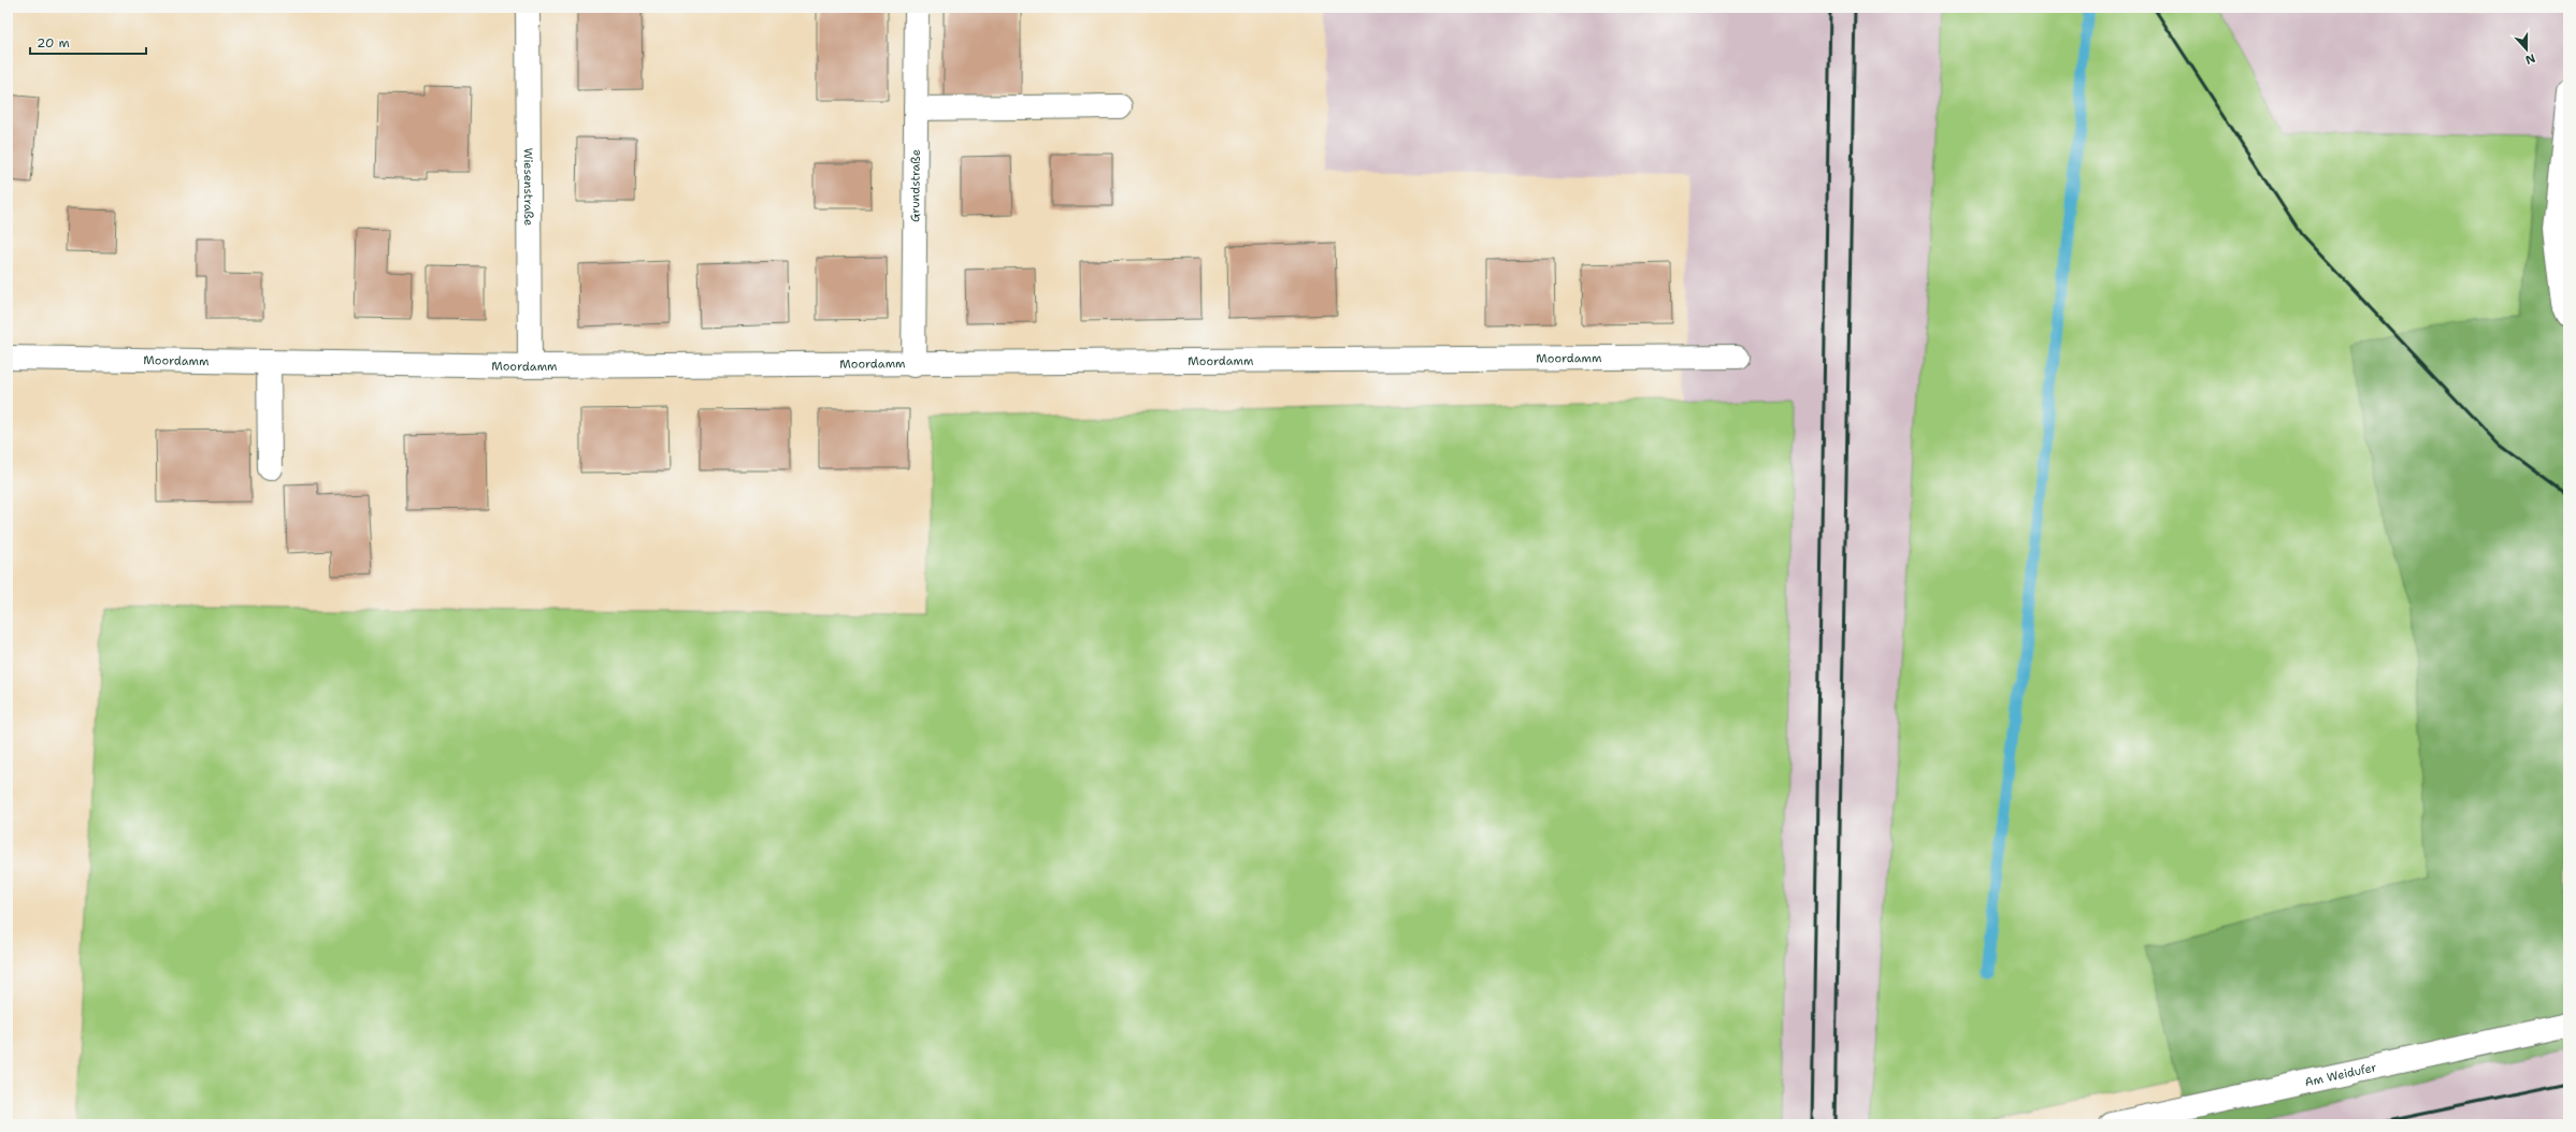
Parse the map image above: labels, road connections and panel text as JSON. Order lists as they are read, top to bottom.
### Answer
{
  "streets": {
    "street": [
      "Grundstraße",
      "Wiesenstraße",
      "Moordamm",
      "Am Weidufer"
    ]
  },
  "crossings": [
    ["Grundstraße", "Moordamm"],
    ["Wiesenstraße", "Moordamm"]
  ],
  "scale_bar": "20 m",
  "north": "bottom"
}
